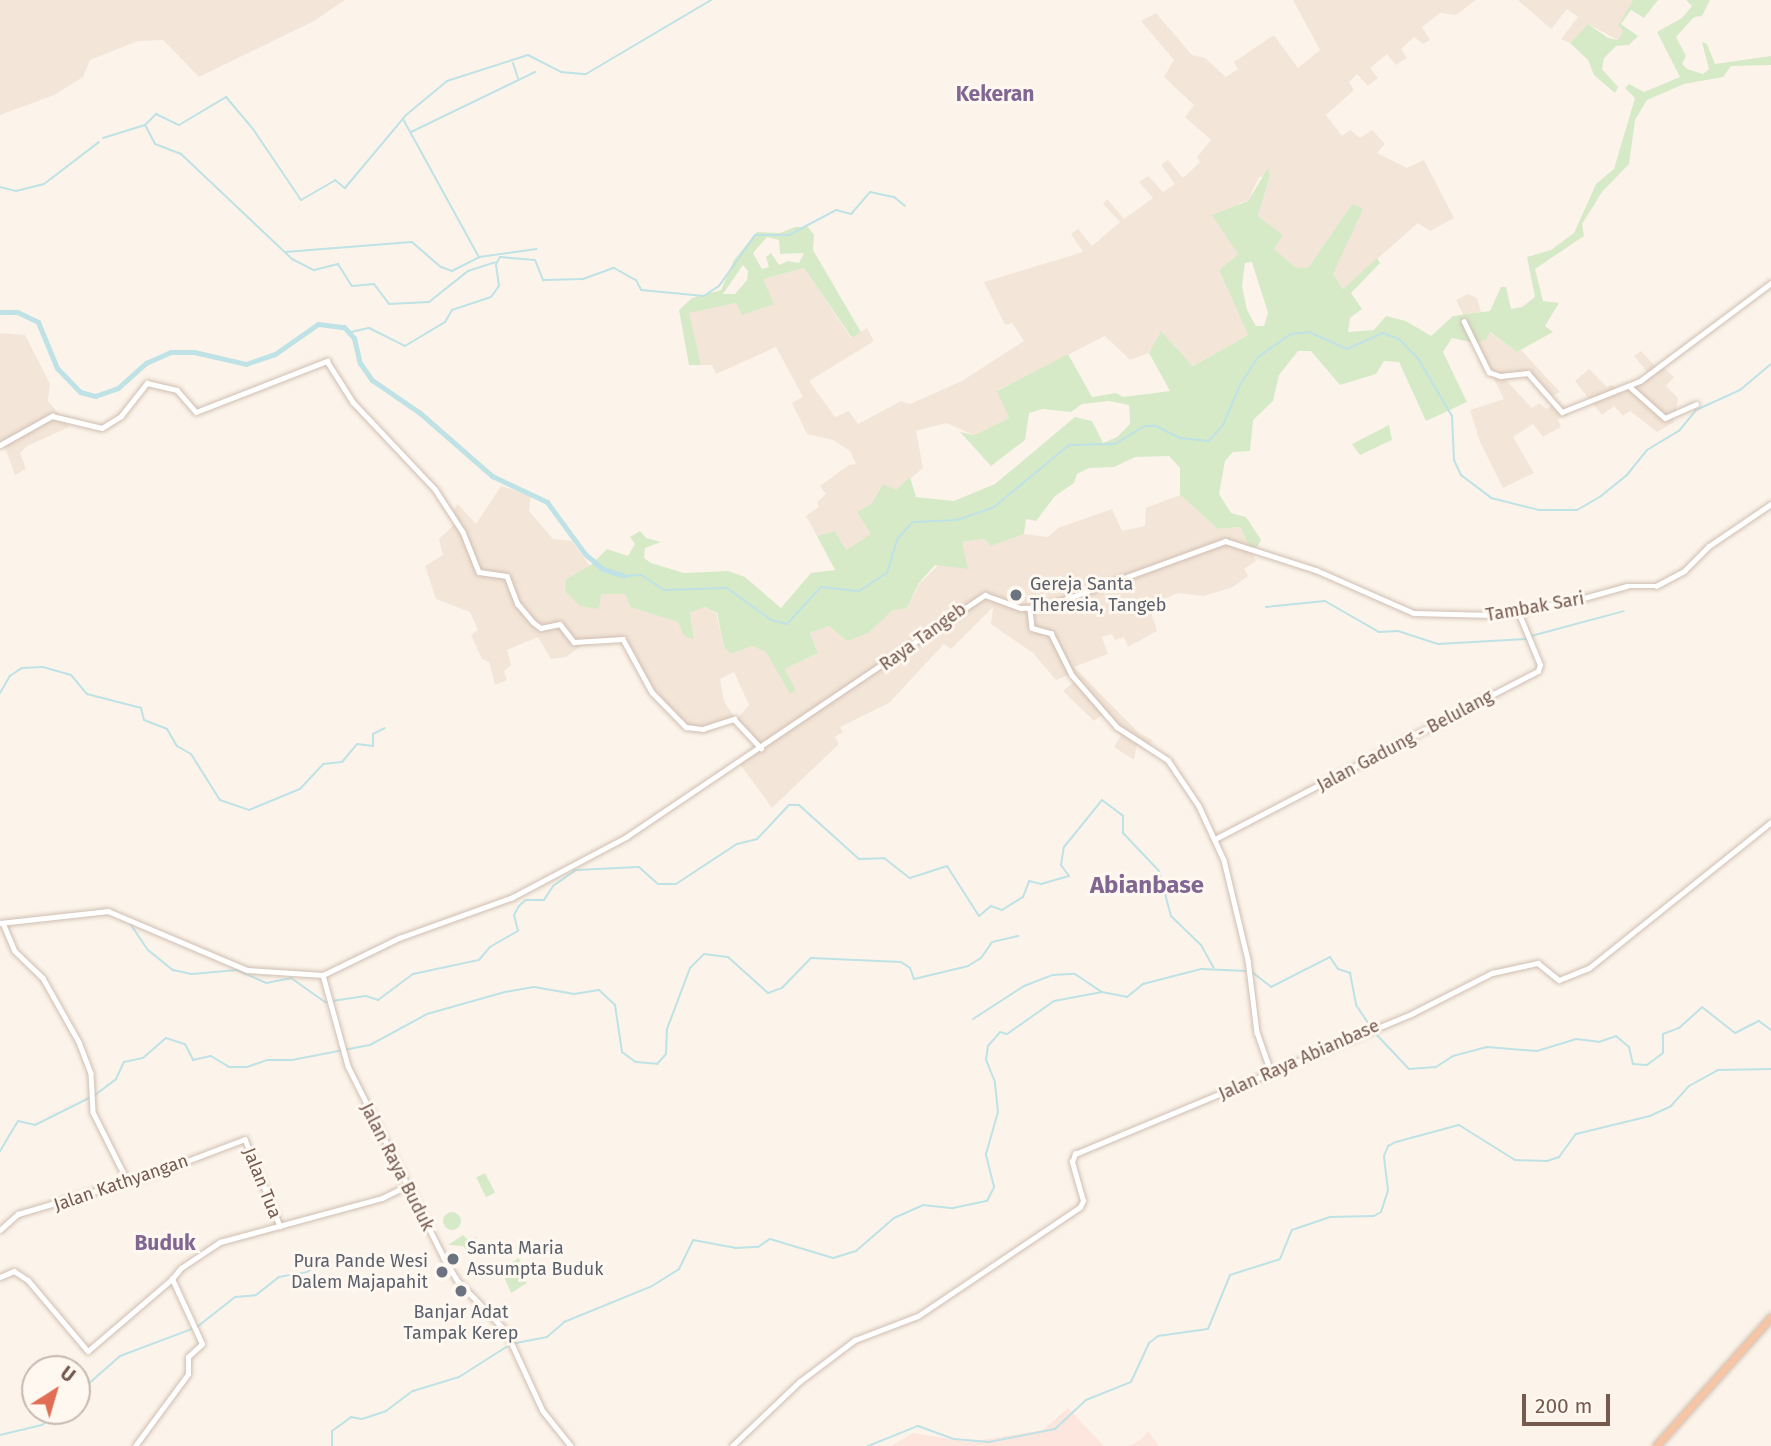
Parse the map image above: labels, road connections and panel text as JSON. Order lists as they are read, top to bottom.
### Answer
{
  "streets": {
    "street": [
      "Tambak Sari",
      "Raya Tangeb",
      "Jalan Gadung - Belulang",
      "Jalan Raya Abianbase",
      "Jalan Raya Buduk",
      "Jalan Kathyangan",
      "Jalan Tua"
    ]
  },
  "crossings": [
    ["Tambak Sari", "Raya Tangeb"],
    ["Tambak Sari", "Jalan Gadung - Belulang"],
    ["Raya Tangeb", "Jalan Raya Buduk"],
    ["Jalan Kathyangan", "Jalan Tua"]
  ],
  "districts": ["Kekeran", "Abianbase", "Buduk"],
  "places": [
    "Gereja Santa Theresia, Tangeb",
    "Santa Maria Assumpta Buduk",
    "Pura Pande Wesi Dalem Majapahit",
    "Banjar Adat Tampak Kerep"
  ],
  "scale_bar": "200 m",
  "north": "top right"
}
